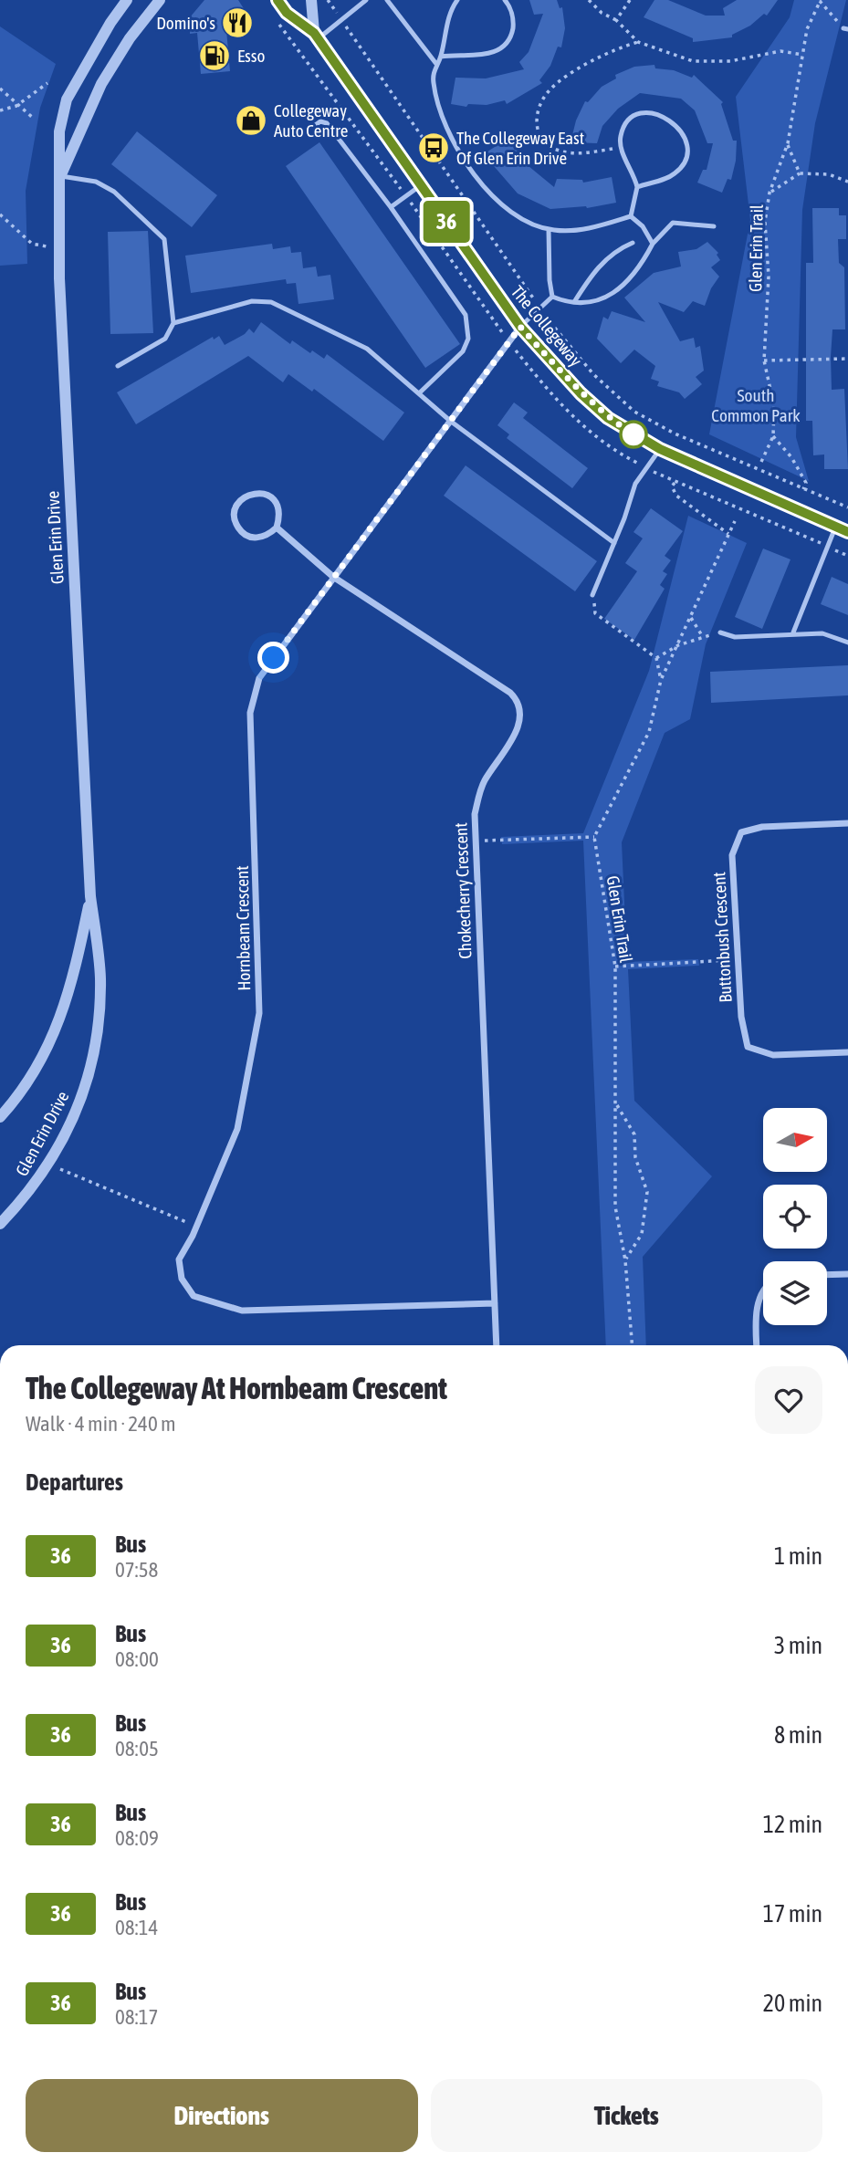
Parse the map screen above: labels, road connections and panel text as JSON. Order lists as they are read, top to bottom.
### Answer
{
  "streets": {
    "street": [
      "The Collegeway",
      "Glen Erin Drive",
      "Chokecherry Crescent",
      "Hornbeam Crescent",
      "Buttonbush Crescent"
    ],
    "path": ["Glen Erin Trail"]
  },
  "crossings": [
    ["The Collegeway", "Hornbeam Crescent"],
    ["Chokecherry Crescent", "Hornbeam Crescent"]
  ],
  "parks": ["South Common Park"],
  "places": {
    "restaurant": ["Domino's"],
    "fuel station": ["Esso"],
    "shop": ["Collegeway Auto Centre"],
    "bus stop": ["The Collegeway East Of Glen Erin Drive"]
  },
  "lines": ["bus line 36"],
  "north": "right",
  "page": {
    "on_map": "36",
    "heading": [
      ["The Collegeway At Hornbeam Crescent", "Walk · 4 min · 240 m"],
      "Departures"
    ],
    "list": [
      {
        "mark": "36",
        "name": "Bus",
        "note": "07:58",
        "value": "1 min"
      },
      {
        "mark": "36",
        "name": "Bus",
        "note": "08:00",
        "value": "3 min"
      },
      {
        "mark": "36",
        "name": "Bus",
        "note": "08:05",
        "value": "8 min"
      },
      {
        "mark": "36",
        "name": "Bus",
        "note": "08:09",
        "value": "12 min"
      },
      {
        "mark": "36",
        "name": "Bus",
        "note": "08:14",
        "value": "17 min"
      },
      {
        "mark": "36",
        "name": "Bus",
        "note": "08:17",
        "value": "20 min"
      }
    ],
    "buttons": ["Directions", "Tickets"]
  }
}
